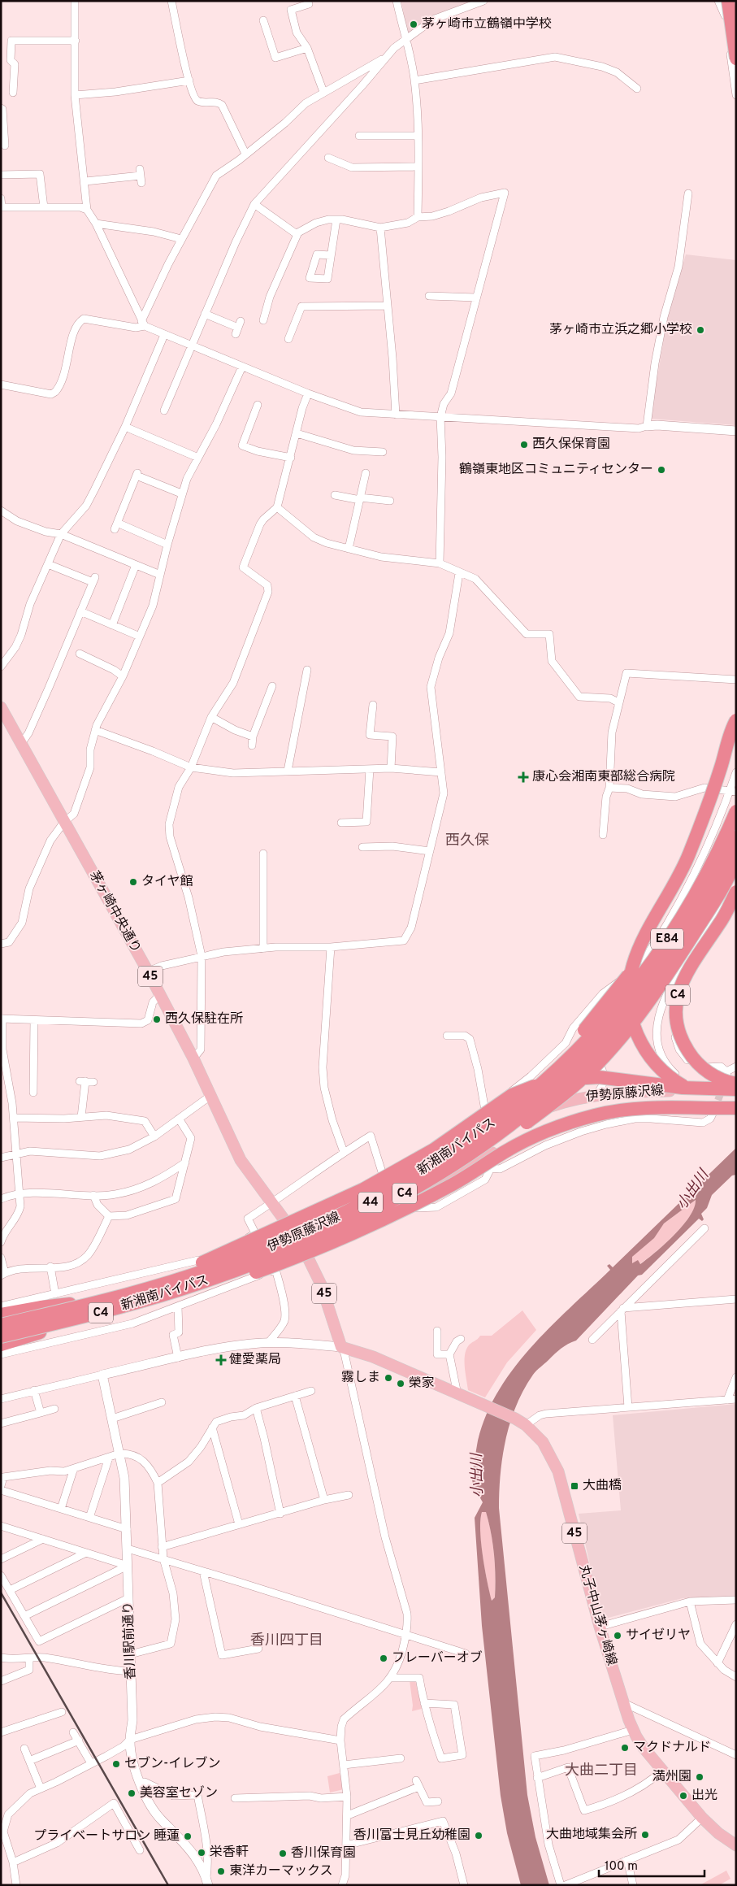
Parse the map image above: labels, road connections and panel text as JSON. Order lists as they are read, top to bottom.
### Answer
{
  "streets": {
    "highway": ["E84", "C4", "新湘南バイパス"],
    "main road": [
      "茅ヶ崎中央通り",
      "45",
      "伊勢原藤沢線",
      "44",
      "丸子中山茅ヶ崎線"
    ],
    "street": ["香川駅前通り"]
  },
  "crossings": [
    ["茅ヶ崎中央通り", "45"],
    ["茅ヶ崎中央通り", "伊勢原藤沢線"],
    ["45", "伊勢原藤沢線"],
    ["45", "丸子中山茅ヶ崎線"],
    ["C4", "伊勢原藤沢線"],
    ["C4", "新湘南バイパス"],
    ["伊勢原藤沢線", "新湘南バイパス"]
  ],
  "districts": ["西久保", "香川四丁目", "大曲二丁目"],
  "water": ["小出川"],
  "places": {
    "other": [
      "茅ヶ崎市立鶴嶺中学校",
      "茅ヶ崎市立浜之郷小学校",
      "西久保保育園",
      "鶴嶺東地区コミュニティセンター",
      "タイヤ館",
      "西久保駐在所",
      "霧しま",
      "榮家",
      "サイゼリヤ",
      "フレーバーオブ",
      "マクドナルド",
      "セブン-イレブン",
      "満州園",
      "美容室セゾン",
      "出光",
      "大曲地域集会所",
      "香川富士見丘幼稚園",
      "プライベートサロン 睡蓮",
      "栄香軒",
      "香川保育園",
      "東洋カーマックス"
    ],
    "health": ["康心会湘南東部総合病院", "健愛薬局"],
    "transit": ["大曲橋"]
  },
  "scale_bar": "100 m"
}
